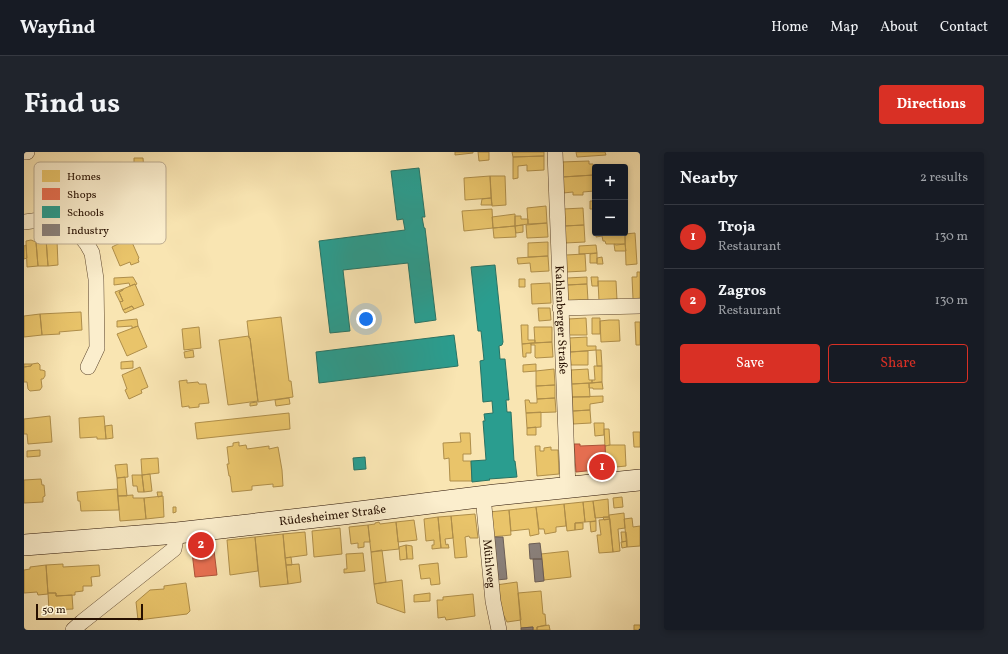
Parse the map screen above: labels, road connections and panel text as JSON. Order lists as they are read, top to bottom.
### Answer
{
  "streets": {
    "street": ["Kahlenberger Straße", "Rüdesheimer Straße", "Mühlweg"]
  },
  "crossings": [
    ["Kahlenberger Straße", "Rüdesheimer Straße"],
    ["Rüdesheimer Straße", "Mühlweg"]
  ],
  "legend": [
    "Homes",
    "Shops",
    "Schools",
    "Industry"
  ],
  "scale_bar": "50 m",
  "page": {
    "header": "Wayfind",
    "nav": [
      "Home",
      "Map",
      "About",
      "Contact"
    ],
    "title": "Find us",
    "buttons": [
      "Directions",
      ["Save", "Share"]
    ],
    "heading": ["Nearby", "2 results"],
    "map_buttons": ["+", "−"],
    "list": [
      {
        "mark": "1",
        "name": "Troja",
        "note": "Restaurant",
        "value": "130 m"
      },
      {
        "mark": "2",
        "name": "Zagros",
        "note": "Restaurant",
        "value": "130 m"
      }
    ],
    "pins": ["1", "2"],
    "scale": "50 m"
  }
}
